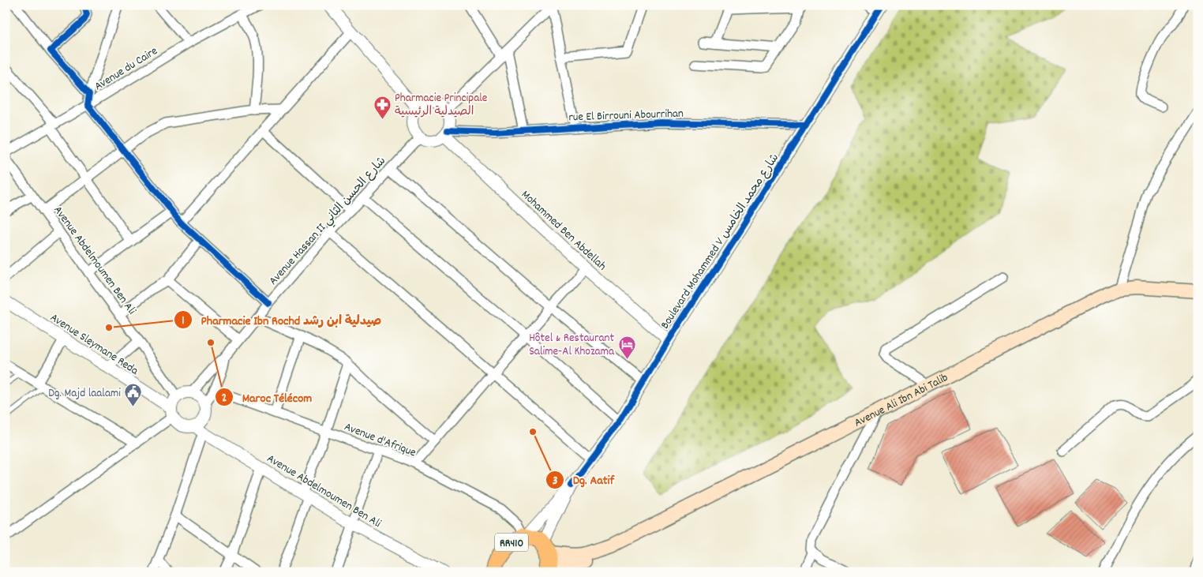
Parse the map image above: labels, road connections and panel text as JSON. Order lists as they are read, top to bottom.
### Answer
{
  "streets": {
    "highway": ["RR410"],
    "main road": ["Avenue Ali Ibn Abi Talib"],
    "street": [
      "Avenue du Caire",
      "rue El Birrouni Abourrihan",
      "Avenue Hassan II شارع الحسن الثاني",
      "Mohammed Ben Abdellah",
      "Boulevard Mohammed V شارع محمد الخامس",
      "Avenue Abdelmoumen Ben Ali",
      "Avenue Sleymane Reda",
      "Avenue d'Afrique"
    ]
  },
  "crossings": [
    ["rue El Birrouni Abourrihan", "Avenue Hassan II شارع الحسن الثاني"],
    ["rue El Birrouni Abourrihan", "Mohammed Ben Abdellah"],
    ["rue El Birrouni Abourrihan", "Boulevard Mohammed V شارع محمد الخامس"],
    ["Avenue Hassan II شارع الحسن الثاني", "Mohammed Ben Abdellah"],
    ["Avenue Hassan II شارع الحسن الثاني", "Avenue Abdelmoumen Ben Ali"],
    ["Avenue Hassan II شارع الحسن الثاني", "Avenue Sleymane Reda"],
    ["Mohammed Ben Abdellah", "Boulevard Mohammed V شارع محمد الخامس"],
    ["Boulevard Mohammed V شارع محمد الخامس", "Avenue d'Afrique"],
    ["Boulevard Mohammed V شارع محمد الخامس", "RR410"],
    ["Avenue Abdelmoumen Ben Ali", "Avenue Sleymane Reda"],
    ["Avenue Ali Ibn Abi Talib", "RR410"],
    ["Avenue d'Afrique", "RR410"]
  ],
  "places": {
    "pharmacy": ["Pharmacie Principale الصيدلية الرئيسية"],
    "other": ["Pharmacie Ibn Rochd صيدلية ابن رشد", "Maroc Télécom", "Dg. Aatif"],
    "hotel": ["Hôtel & Restaurant Salime-Al Khozama"],
    "public building": ["Dg. Majd laalami"]
  }
}
